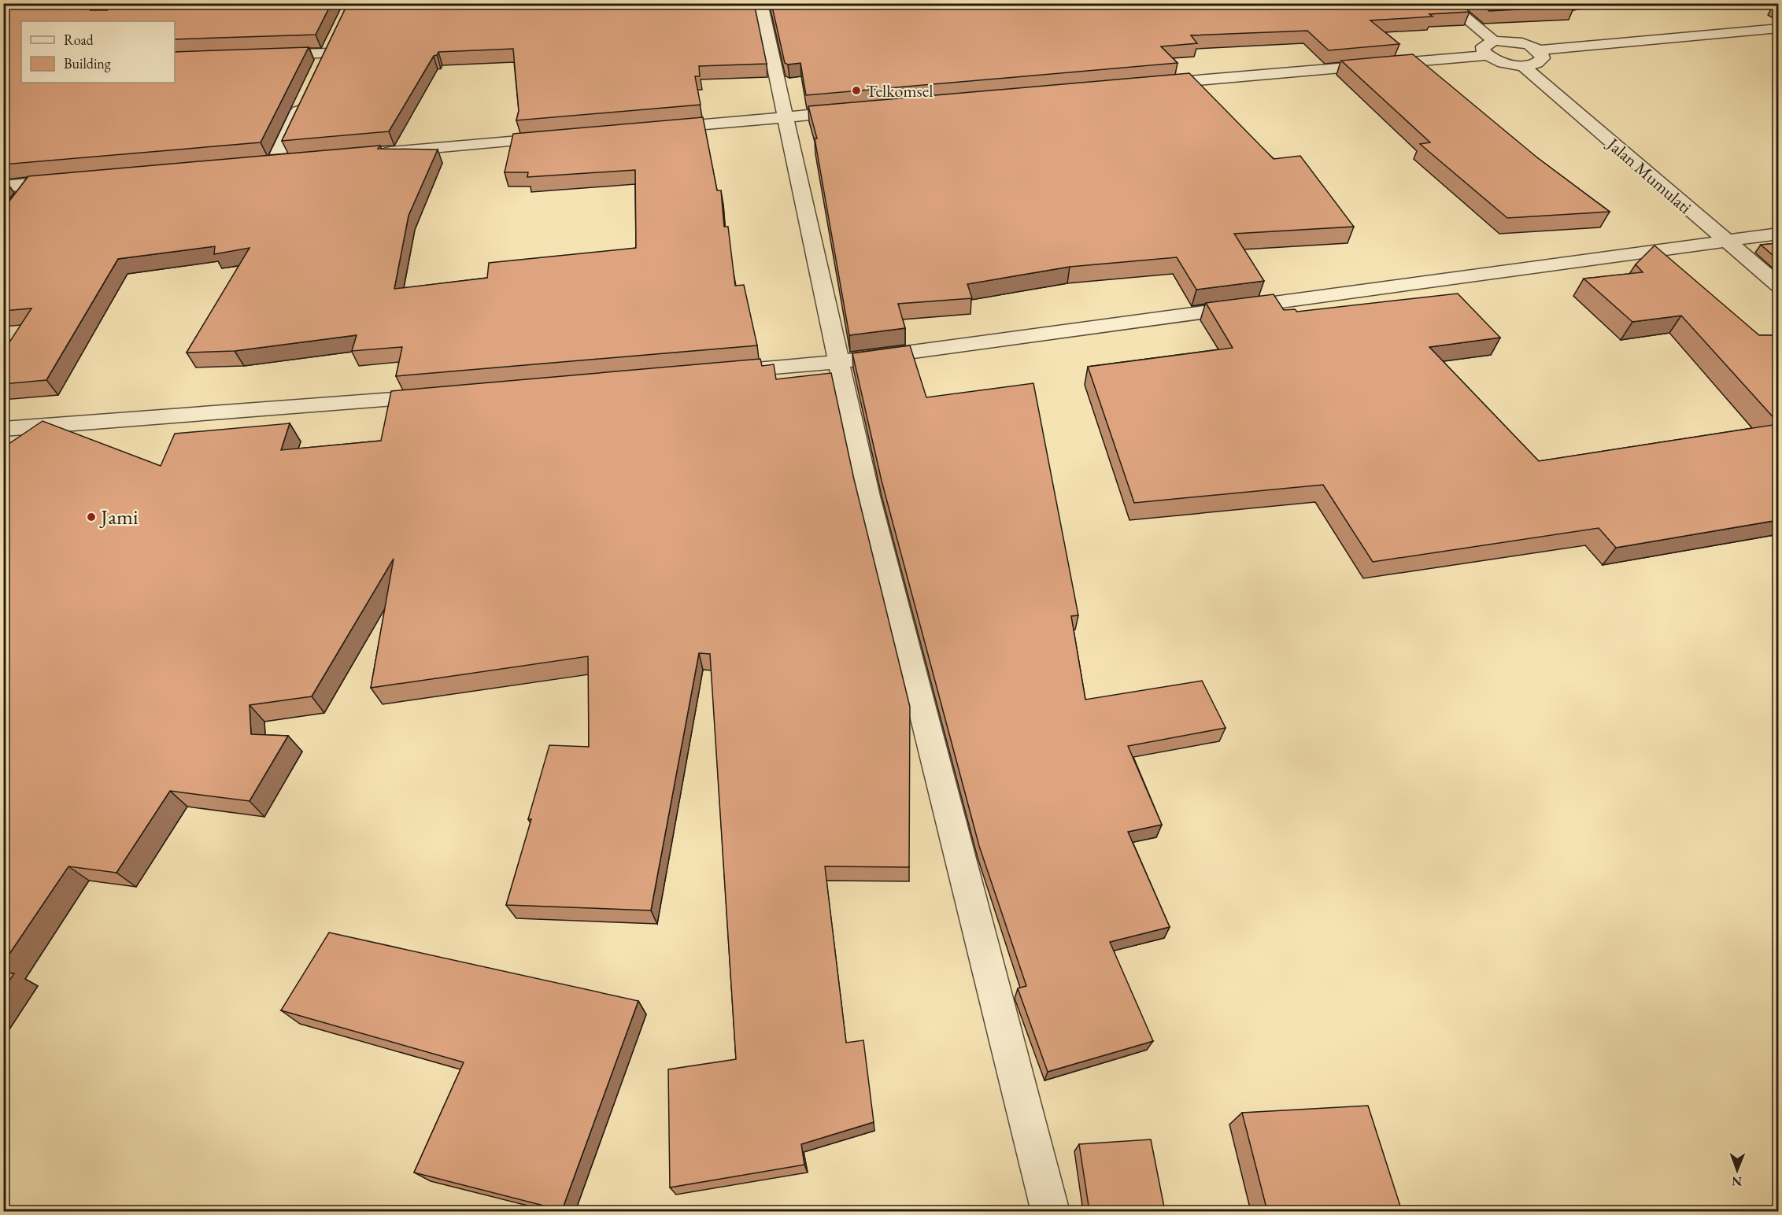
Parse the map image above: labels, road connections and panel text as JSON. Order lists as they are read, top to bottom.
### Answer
{
  "streets": {
    "street": ["Jalan Mumulati"]
  },
  "places": ["Telkomsel", "Jami"],
  "legend": ["Road", "Building"],
  "north": "bottom"
}
